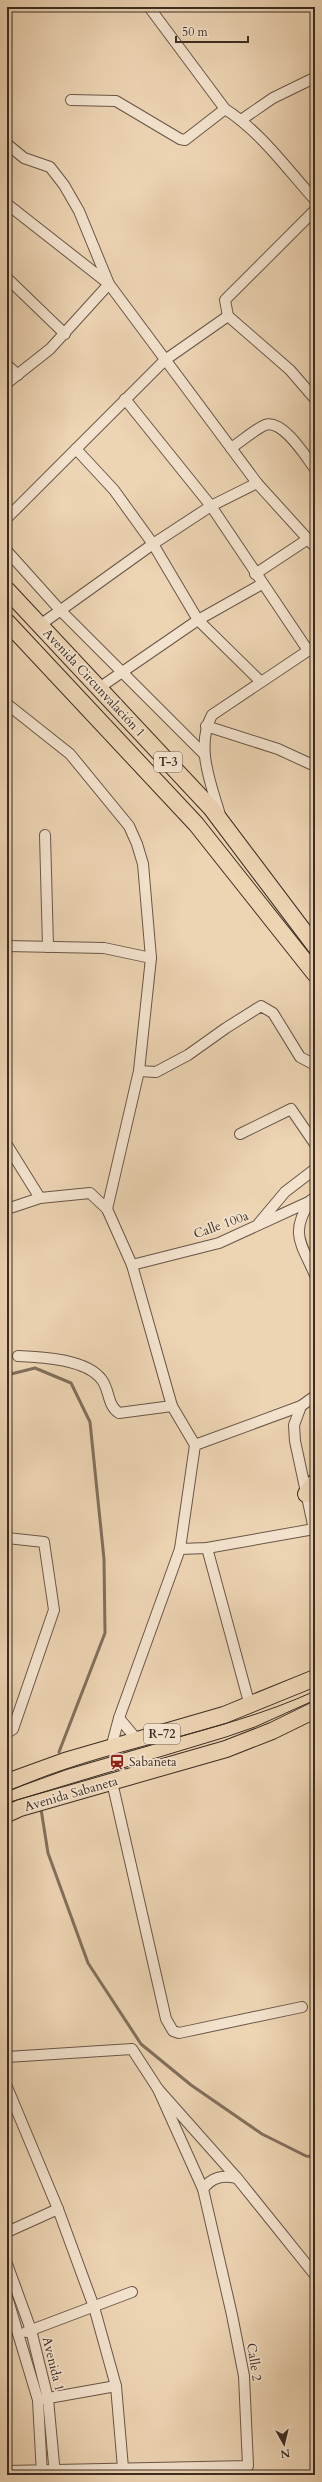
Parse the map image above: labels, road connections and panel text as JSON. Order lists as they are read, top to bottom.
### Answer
{
  "streets": {
    "main road": [
      "Avenida Circunvalación 1",
      "T-3",
      "R-72",
      "Avenida Sabaneta"
    ],
    "street": ["Calle 100a", "Calle 2", "Avenida 1"]
  },
  "crossings": [
    ["Calle 2", "Avenida 1"]
  ],
  "places": {
    "station": ["Sabaneta"]
  },
  "scale_bar": "50 m",
  "north": "bottom"
}
